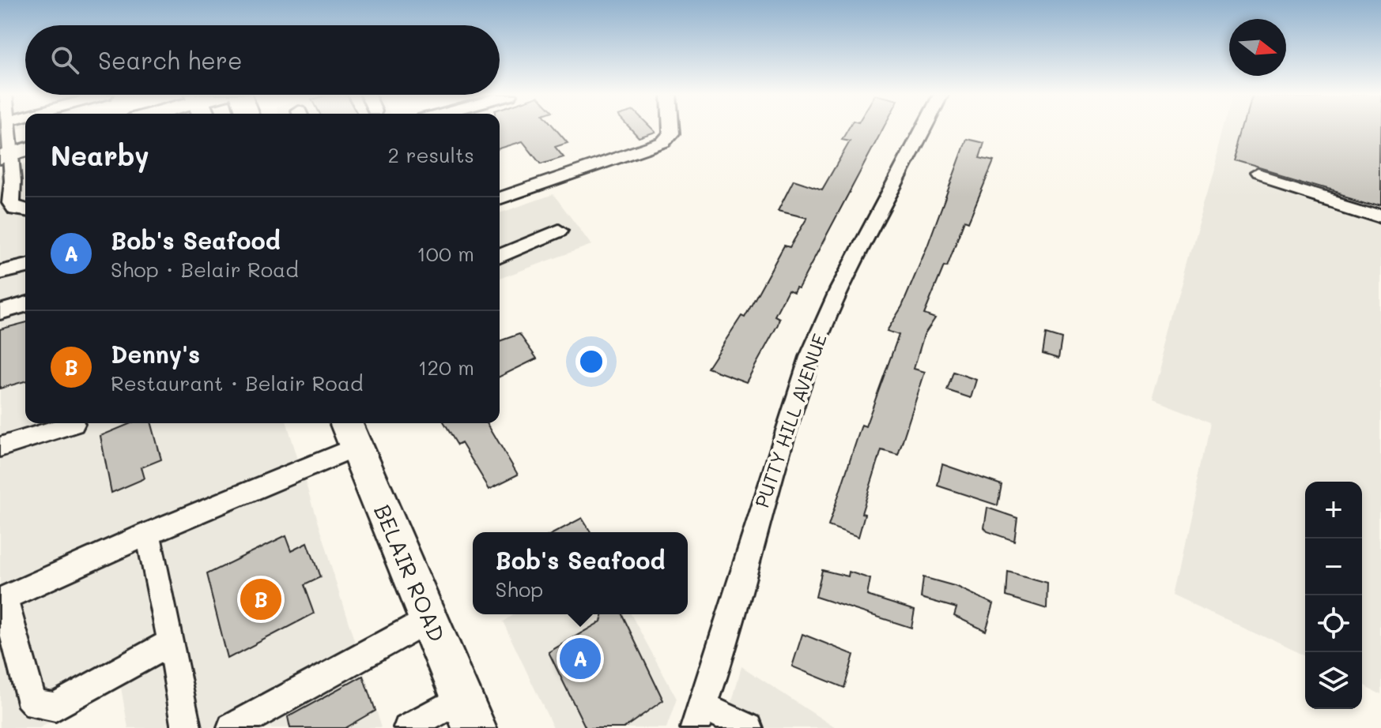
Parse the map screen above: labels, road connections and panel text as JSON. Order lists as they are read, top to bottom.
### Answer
{
  "streets": {
    "highway": ["BELAIR ROAD"],
    "street": ["PUTTY HILL AVENUE"]
  },
  "north": "right",
  "page": {
    "search": "Search here",
    "heading": ["Nearby", "2 results"],
    "list": [
      {
        "mark": "A",
        "name": "Bob's Seafood",
        "note": "Shop · Belair Road",
        "value": "100 m"
      },
      {
        "mark": "B",
        "name": "Denny's",
        "note": "Restaurant · Belair Road",
        "value": "120 m"
      }
    ],
    "map_buttons": ["+", "−"],
    "popup": ["Bob's Seafood", "Shop"],
    "pins": ["B", "A"]
  }
}
